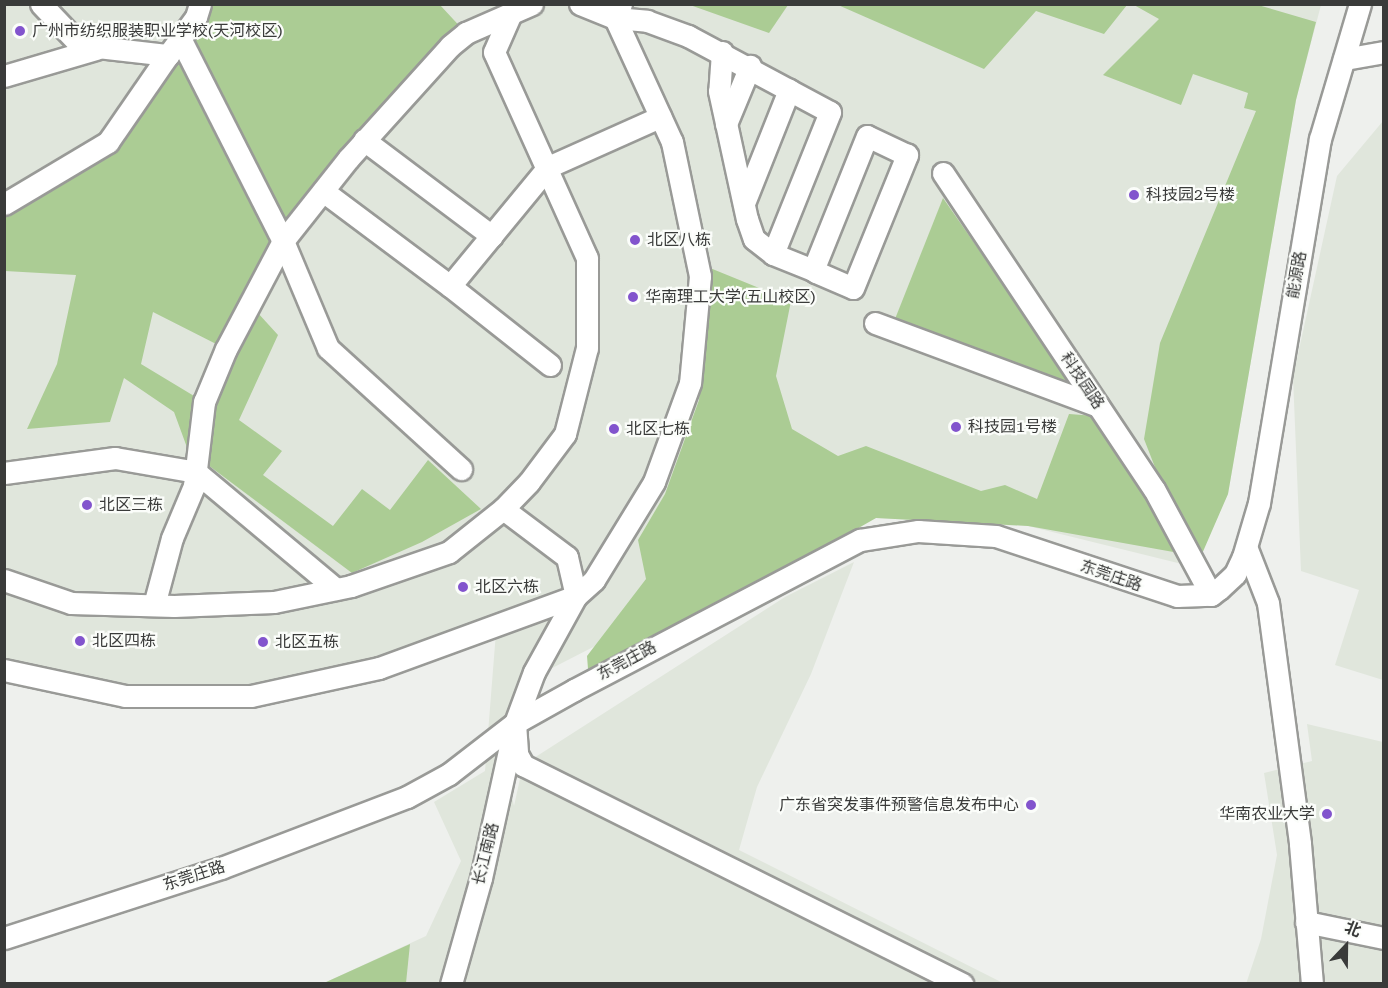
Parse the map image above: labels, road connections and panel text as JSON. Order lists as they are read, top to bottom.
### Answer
{
  "streets": {
    "street": [
      "能源路",
      "科技园路",
      "东莞庄路",
      "长江南路"
    ]
  },
  "crossings": [
    ["科技园路", "东莞庄路"],
    ["东莞庄路", "长江南路"]
  ],
  "places": [
    "广州市纺织服装职业学校(天河校区)",
    "科技园2号楼",
    "北区八栋",
    "华南理工大学(五山校区)",
    "科技园1号楼",
    "北区七栋",
    "北区三栋",
    "北区六栋",
    "北区四栋",
    "北区五栋",
    "广东省突发事件预警信息发布中心",
    "华南农业大学"
  ],
  "north": "top"
}
